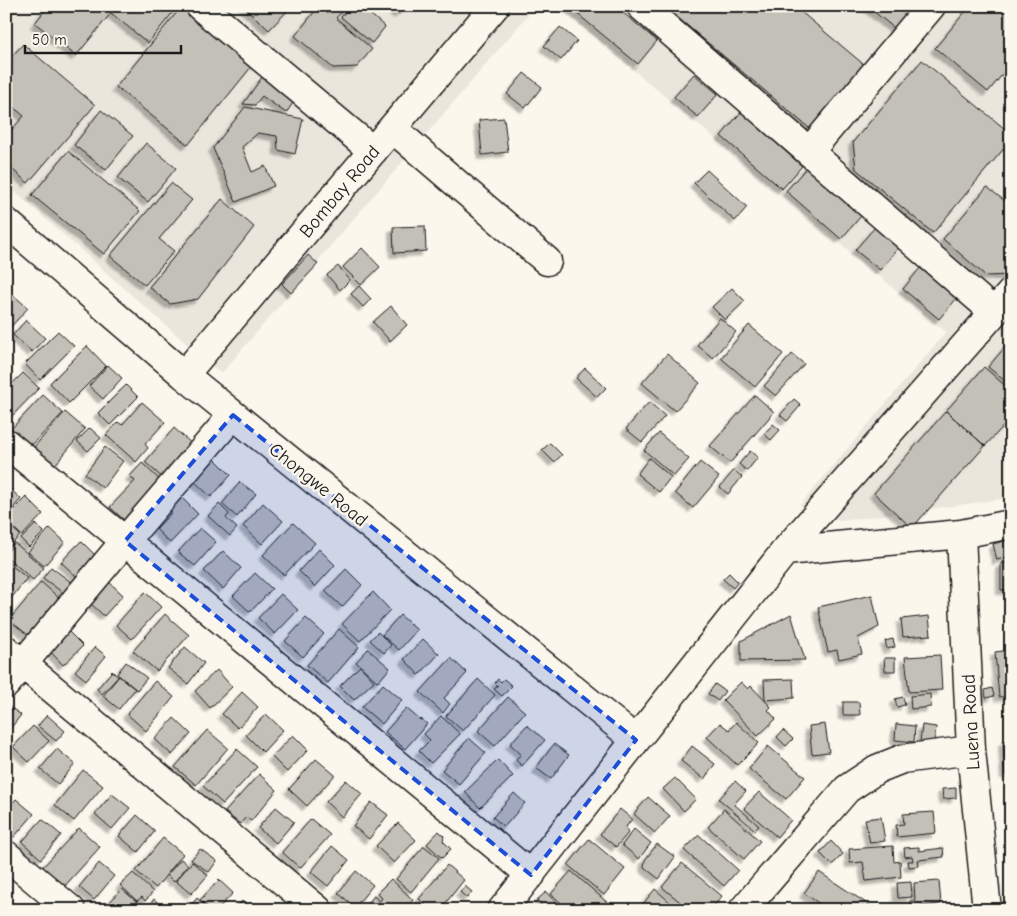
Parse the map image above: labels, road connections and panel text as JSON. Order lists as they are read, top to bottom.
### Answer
{
  "streets": {
    "street": ["Bombay Road", "Chongwe Road", "Luena Road"]
  },
  "crossings": [
    ["Bombay Road", "Chongwe Road"]
  ],
  "scale_bar": "50 m"
}
